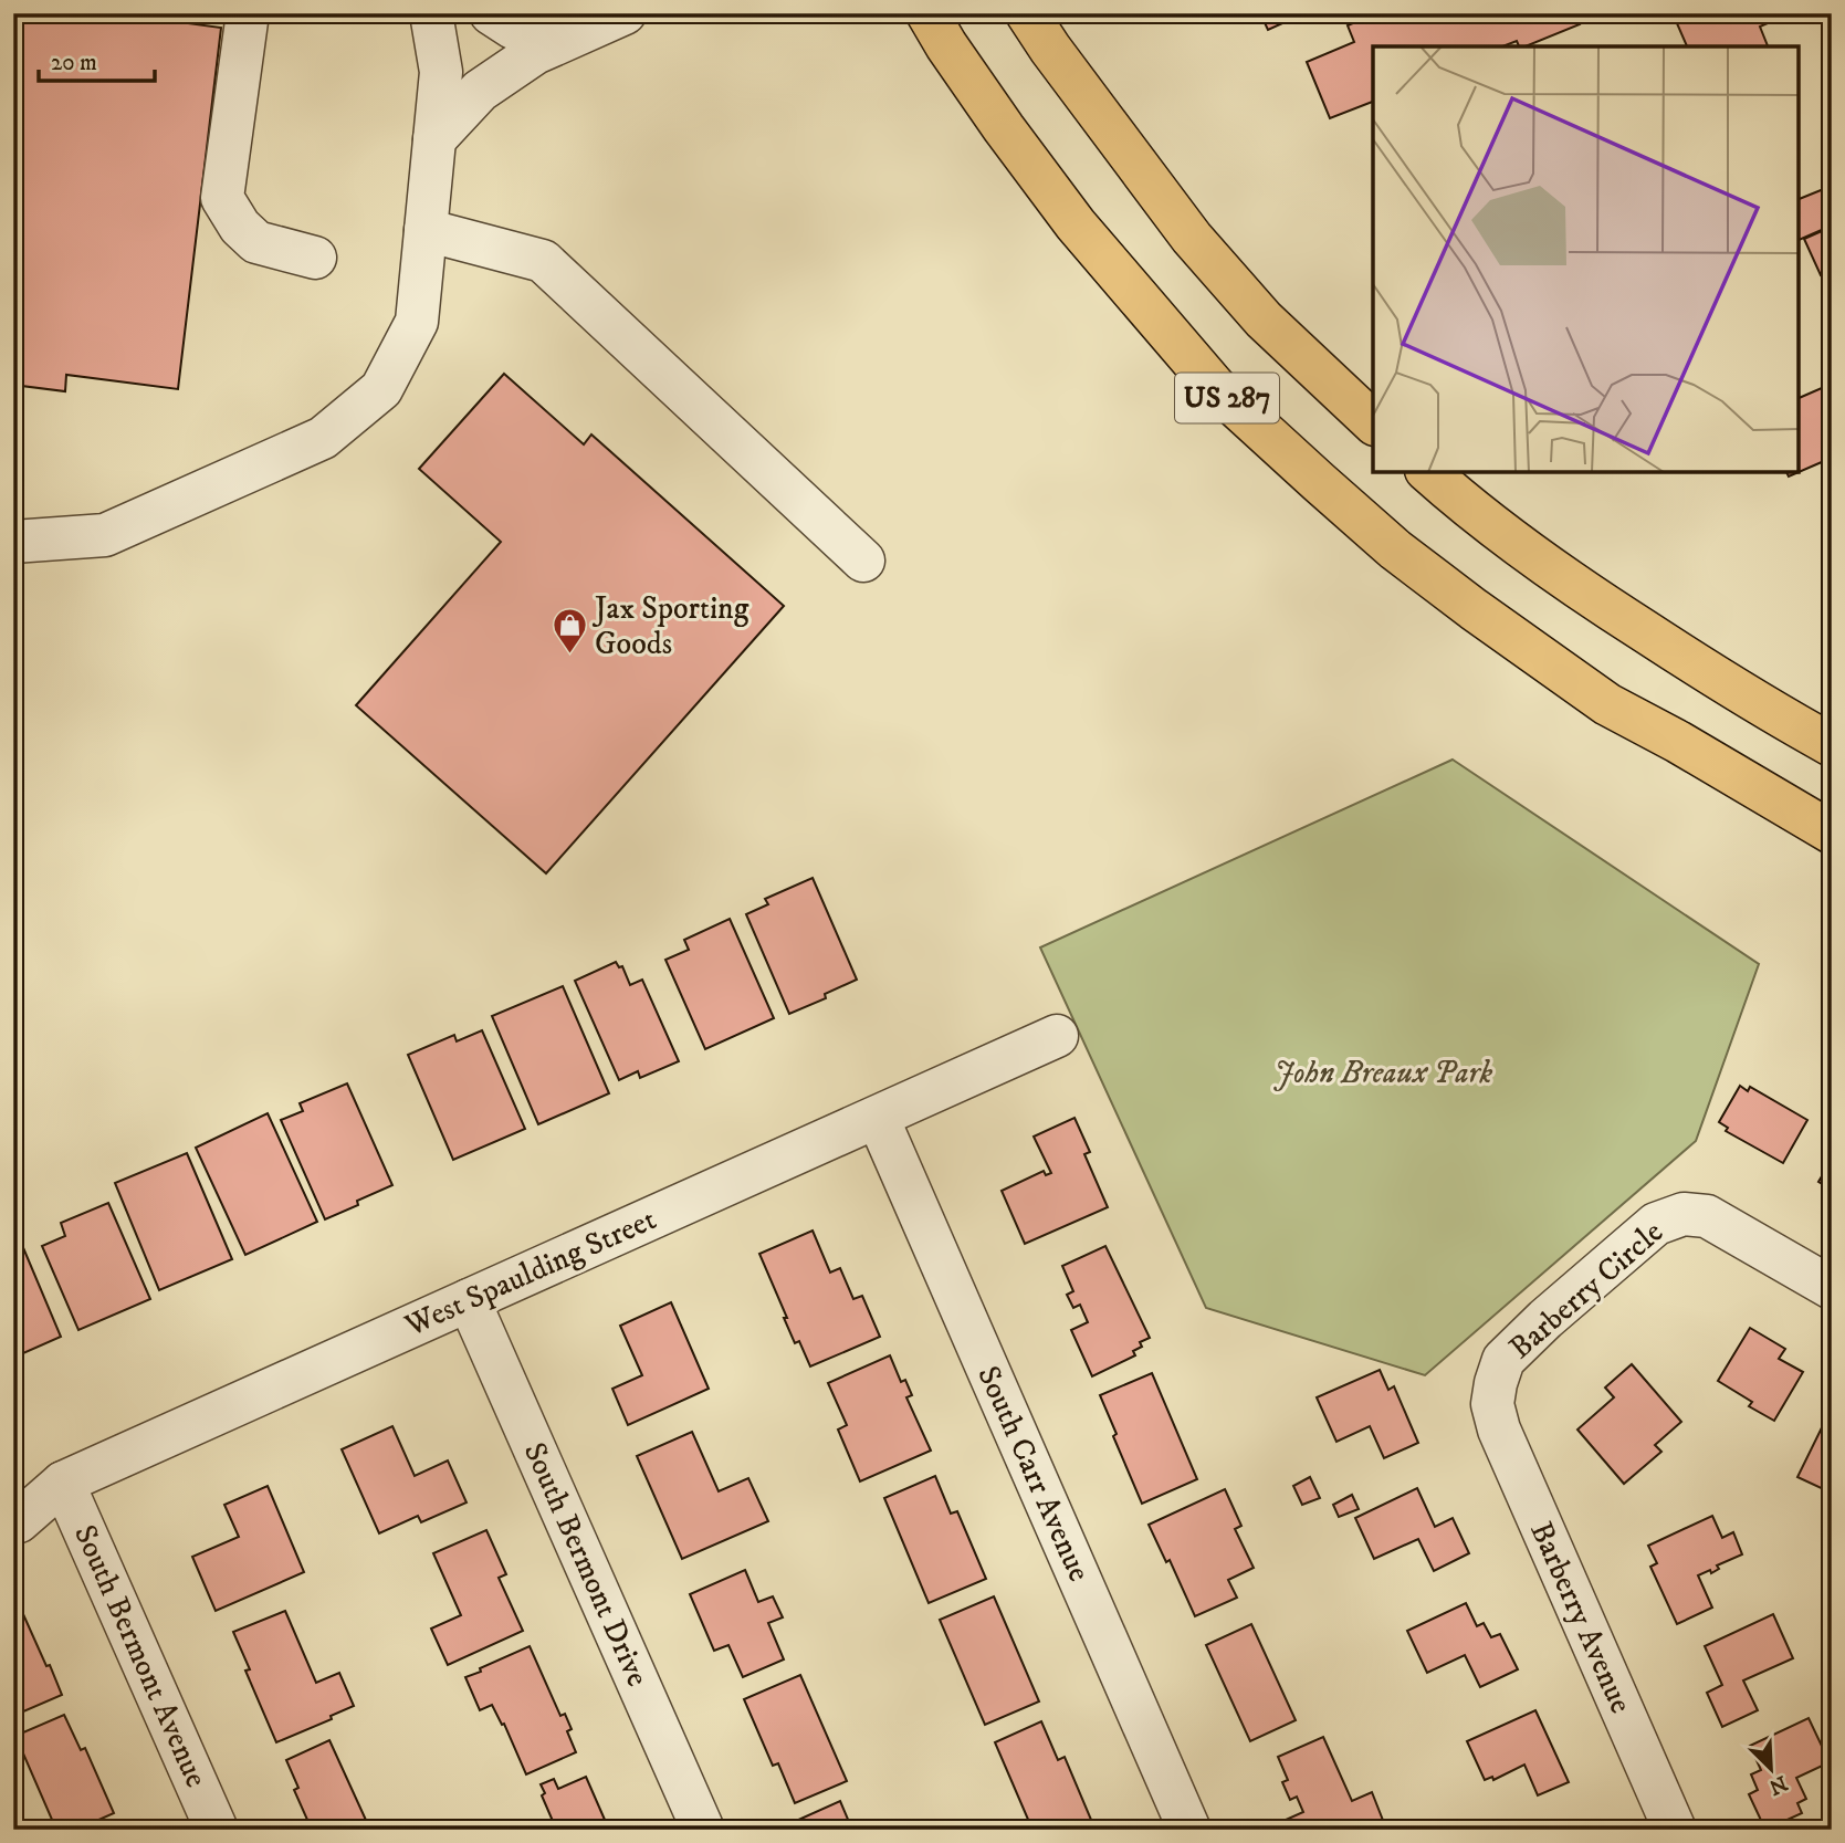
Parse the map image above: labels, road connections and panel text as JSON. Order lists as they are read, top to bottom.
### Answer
{
  "streets": {
    "main road": ["US 287"],
    "street": [
      "West Spaulding Street",
      "Barberry Circle",
      "South Carr Avenue",
      "South Bermont Drive",
      "Barberry Avenue",
      "South Bermont Avenue"
    ]
  },
  "crossings": [
    ["West Spaulding Street", "South Carr Avenue"],
    ["West Spaulding Street", "South Bermont Drive"],
    ["West Spaulding Street", "South Bermont Avenue"],
    ["Barberry Circle", "Barberry Avenue"]
  ],
  "parks": ["John Breaux Park"],
  "places": {
    "shop": ["Jax Sporting Goods"]
  },
  "scale_bar": "20 m",
  "north": "bottom right"
}
